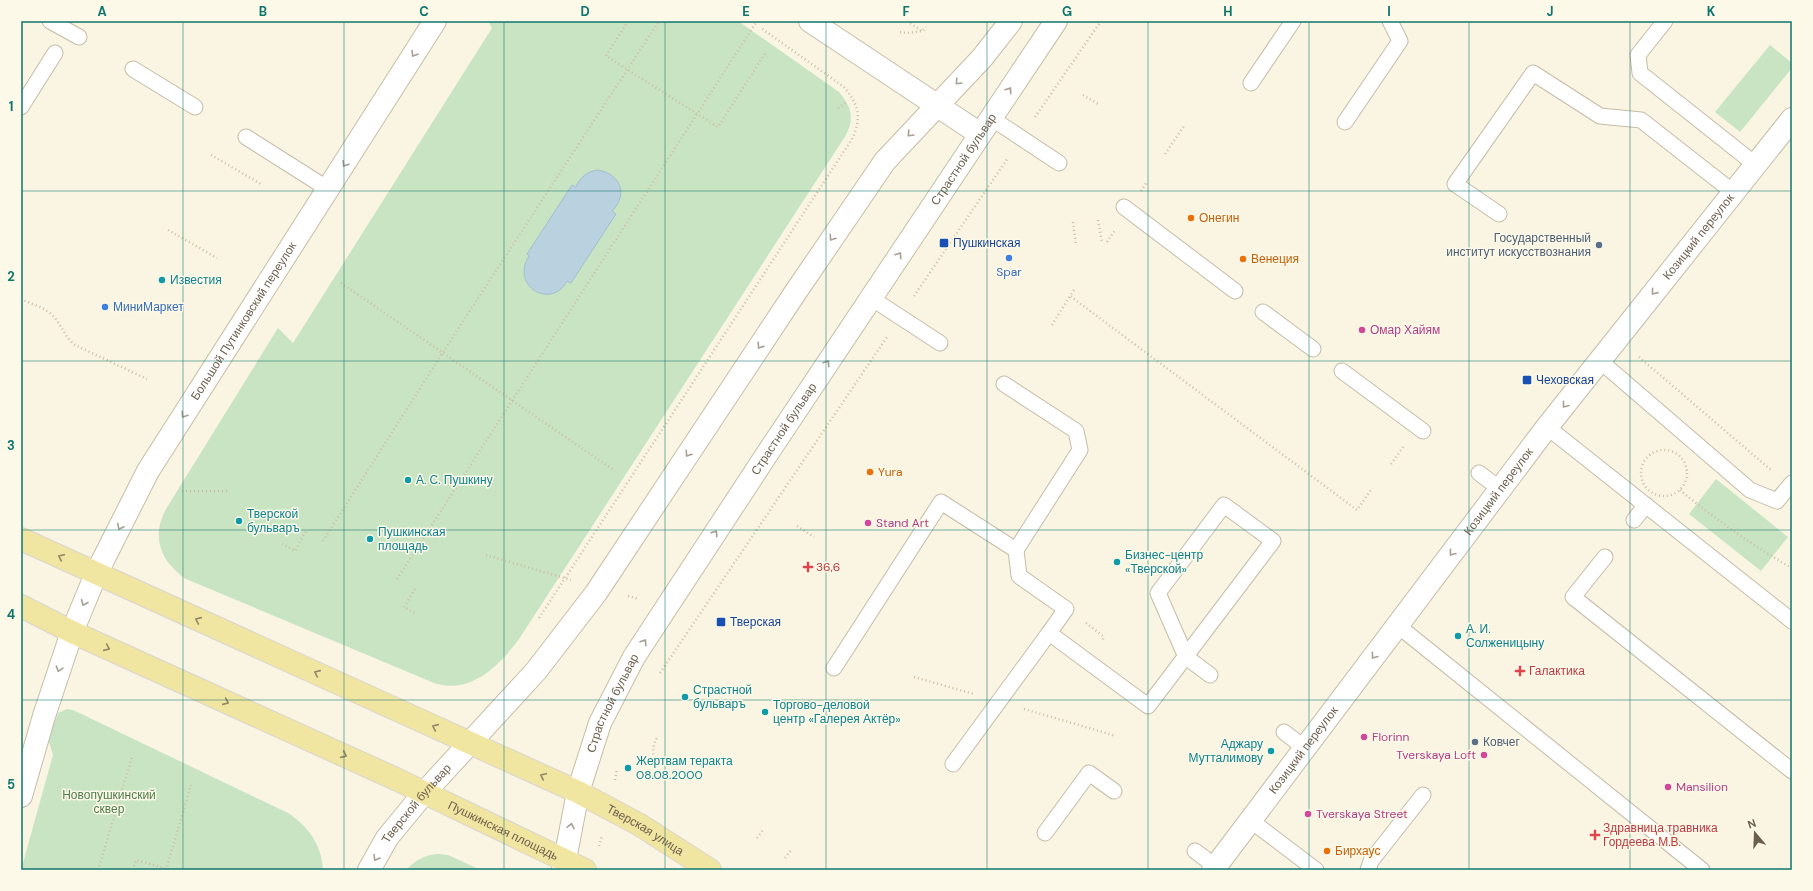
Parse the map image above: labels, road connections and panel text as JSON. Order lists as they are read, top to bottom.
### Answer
{
  "streets": {
    "main road": [
      "Страстной бульвар",
      "Козицкий переулок",
      "Большой Путинковский переулок",
      "Тверской бульвар",
      "Тверская улица",
      "Пушкинская площадь"
    ]
  },
  "crossings": [
    ["Страстной бульвар", "Тверская улица"],
    ["Страстной бульвар", "Пушкинская площадь"],
    ["Большой Путинковский переулок", "Пушкинская площадь"],
    ["Тверской бульвар", "Пушкинская площадь"]
  ],
  "one_way": ["Козицкий переулок", "Большой Путинковский переулок", "Тверской бульвар"],
  "parks": ["Новопушкинский сквер"],
  "places": {
    "other": [
      "Онегин",
      "Государственный институт искусствознания",
      "Spar",
      "Венеция",
      "Известия",
      "МиниМаркет",
      "Омар Хайям",
      "Yura",
      "А. С. Пушкину",
      "Тверской бульваръ",
      "Stand Art",
      "Пушкинская площадь",
      "Бизнес-центр «Тверской»",
      "А. И. Солженицыну",
      "Страстной бульваръ",
      "Торгово-деловой центр «Галерея Актёр»",
      "Florinn",
      "Ковчег",
      "Аджару Мутталимову",
      "Tverskaya Loft",
      "Жертвам теракта 08.08.2000",
      "Mansilion",
      "Tverskaya Street",
      "Бирхаус"
    ],
    "transit": ["Пушкинская", "Чеховская", "Тверская"],
    "health": ["36,6", "Галактика", "Здравница травника Гордеева М.В."]
  },
  "north": "top",
  "grid": {
    "columns": [
      "A",
      "B",
      "C",
      "D",
      "E",
      "F",
      "G",
      "H",
      "I",
      "J",
      "K"
    ],
    "rows": [
      "1",
      "2",
      "3",
      "4",
      "5"
    ]
  }
}
